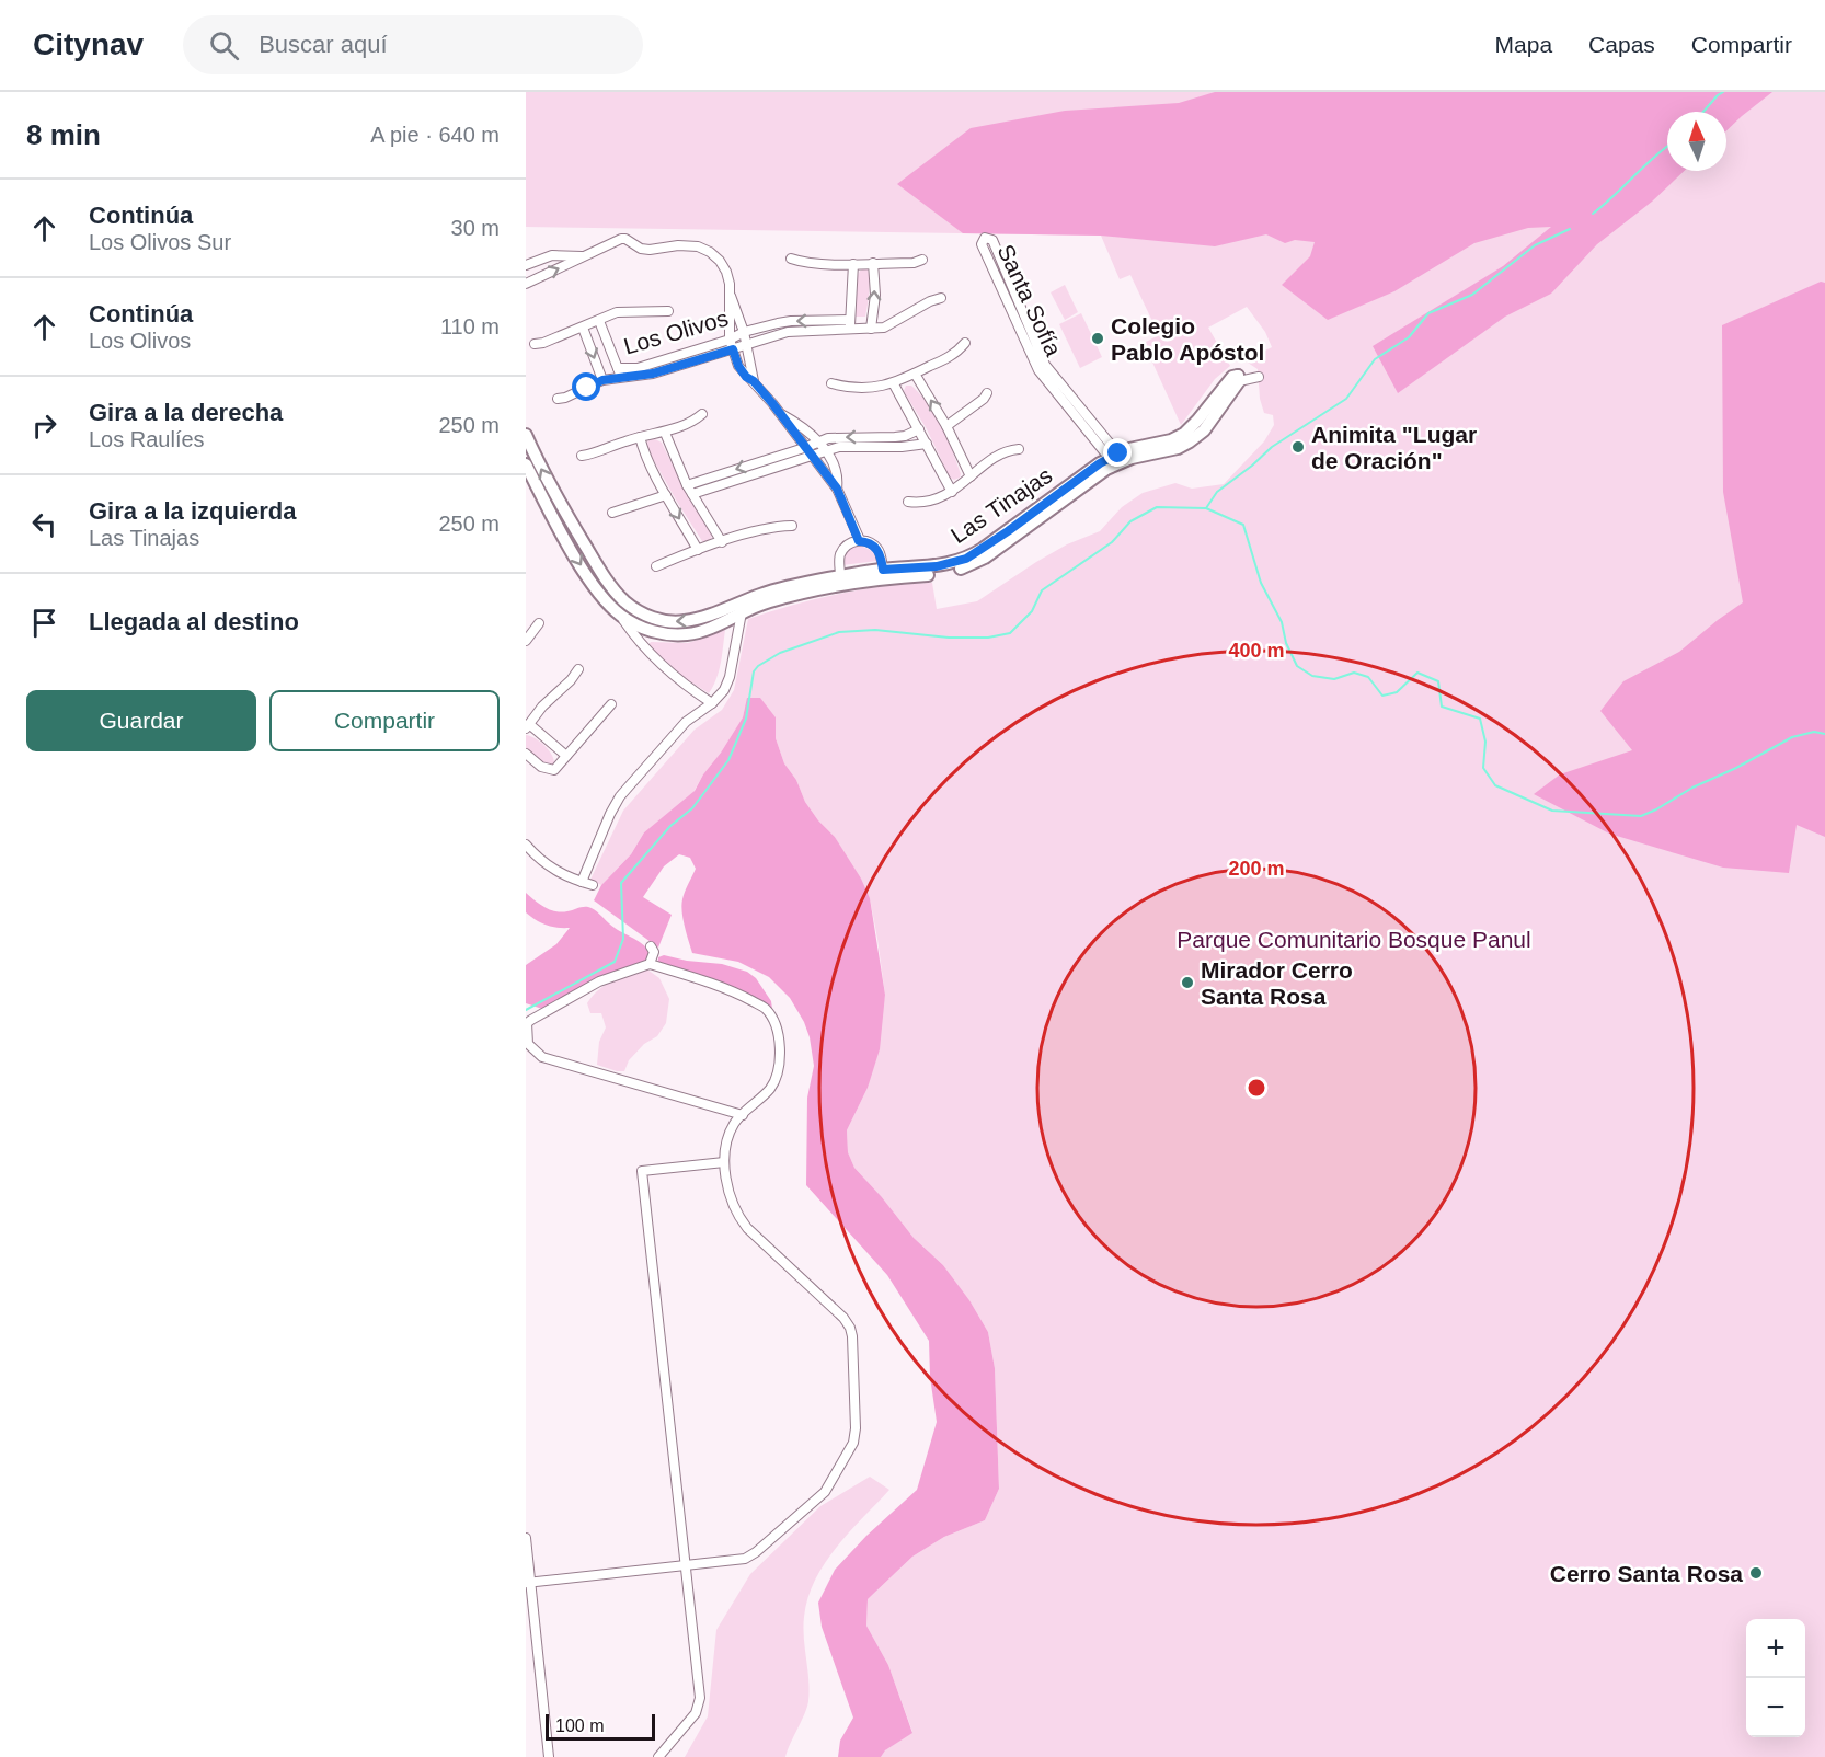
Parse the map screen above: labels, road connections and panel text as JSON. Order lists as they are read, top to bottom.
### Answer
{
  "streets": {
    "street": ["Santa Sofía", "Los Olivos", "Las Tinajas"]
  },
  "crossings": [
    ["Santa Sofía", "Las Tinajas"]
  ],
  "parks": ["Parque Comunitario Bosque Panul"],
  "places": [
    "Colegio Pablo Apóstol",
    "Animita \"Lugar de Oración\"",
    "Mirador Cerro Santa Rosa",
    "Cerro Santa Rosa"
  ],
  "scale_bar": "100 m",
  "north": "top",
  "page": {
    "header": "Citynav",
    "search": "Buscar aquí",
    "nav": ["Mapa", "Capas", "Compartir"],
    "heading": ["8 min", "A pie · 640 m"],
    "list": [
      ["Continúa", "Los Olivos Sur", "30 m"],
      ["Continúa", "Los Olivos", "110 m"],
      ["Gira a la derecha", "Los Raulíes", "250 m"],
      ["Gira a la izquierda", "Las Tinajas", "250 m"],
      "Llegada al destino"
    ],
    "buttons": ["Guardar", "Compartir"],
    "map_buttons": ["+", "−"],
    "scale": "100 m"
  },
  "rings": ["400 m", "200 m"]
}
